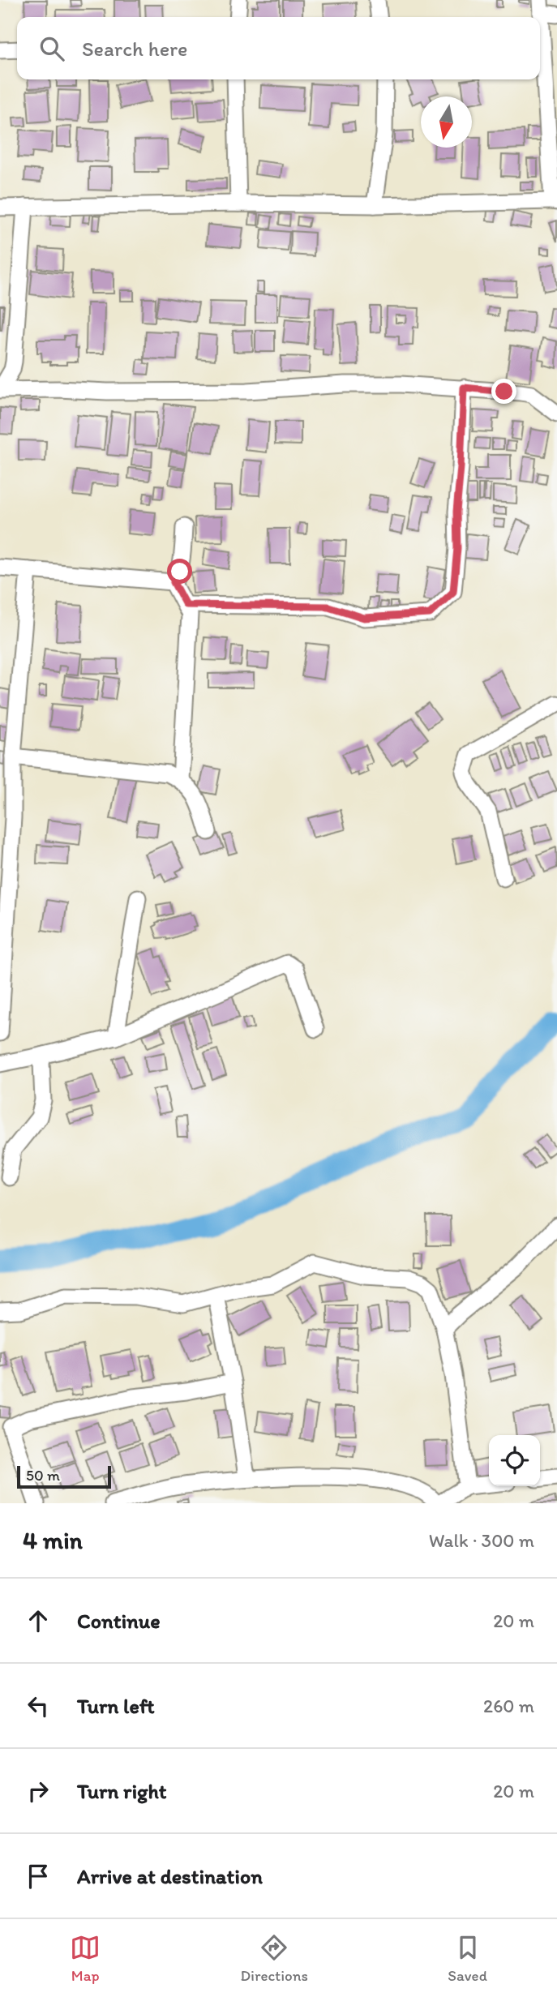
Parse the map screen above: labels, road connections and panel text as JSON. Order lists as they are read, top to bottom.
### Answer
{
  "scale_bar": "50 m",
  "north": "bottom",
  "page": {
    "search": "Search here",
    "scale": "50 m",
    "heading": ["4 min", "Walk · 300 m"],
    "list": [
      ["Continue", "20 m"],
      ["Turn left", "260 m"],
      ["Turn right", "20 m"],
      "Arrive at destination"
    ],
    "nav": ["Map", "Directions", "Saved"]
  }
}
